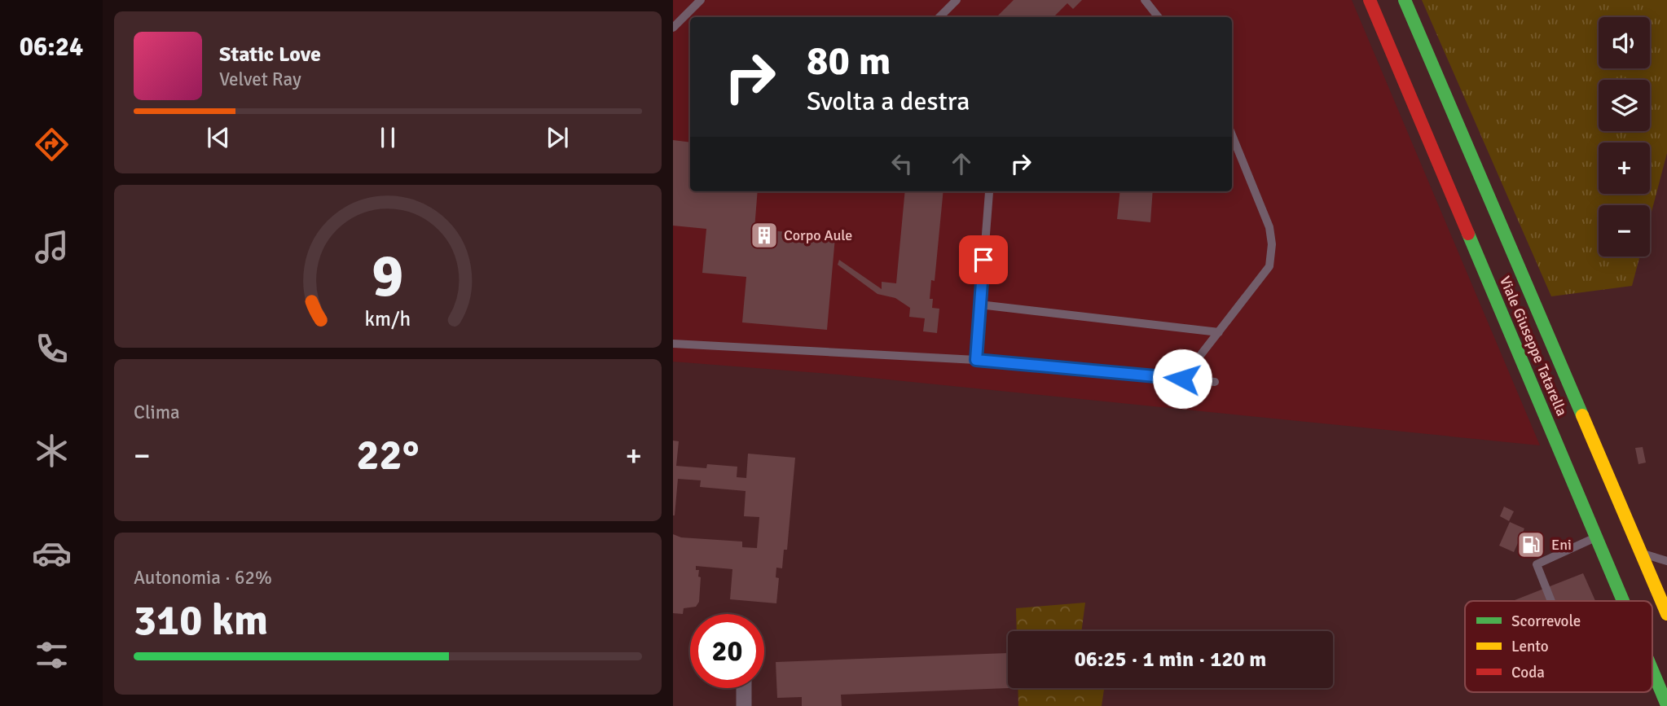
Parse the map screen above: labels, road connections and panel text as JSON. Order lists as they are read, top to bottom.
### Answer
{
  "streets": {
    "main road": ["Viale Giuseppe Tatarella"]
  },
  "places": {
    "building": ["Corpo Aule"],
    "fuel station": ["Eni"]
  },
  "legend": ["Scorrevole", "Lento", "Coda"],
  "page": {
    "tabs": "06:24",
    "map_buttons": ["+", "−"],
    "turn": ["80 m", "Svolta a destra"],
    "song": ["Static Love", "Velvet Ray"],
    "tile": [
      "Clima",
      ["Autonomia · 62%", "310 km"]
    ],
    "heat": ["−", "22°", "+"],
    "limit": "20",
    "trip": "06:25 · 1 min · 120 m",
    "gauge": ["9", "km/h"]
  }
}
